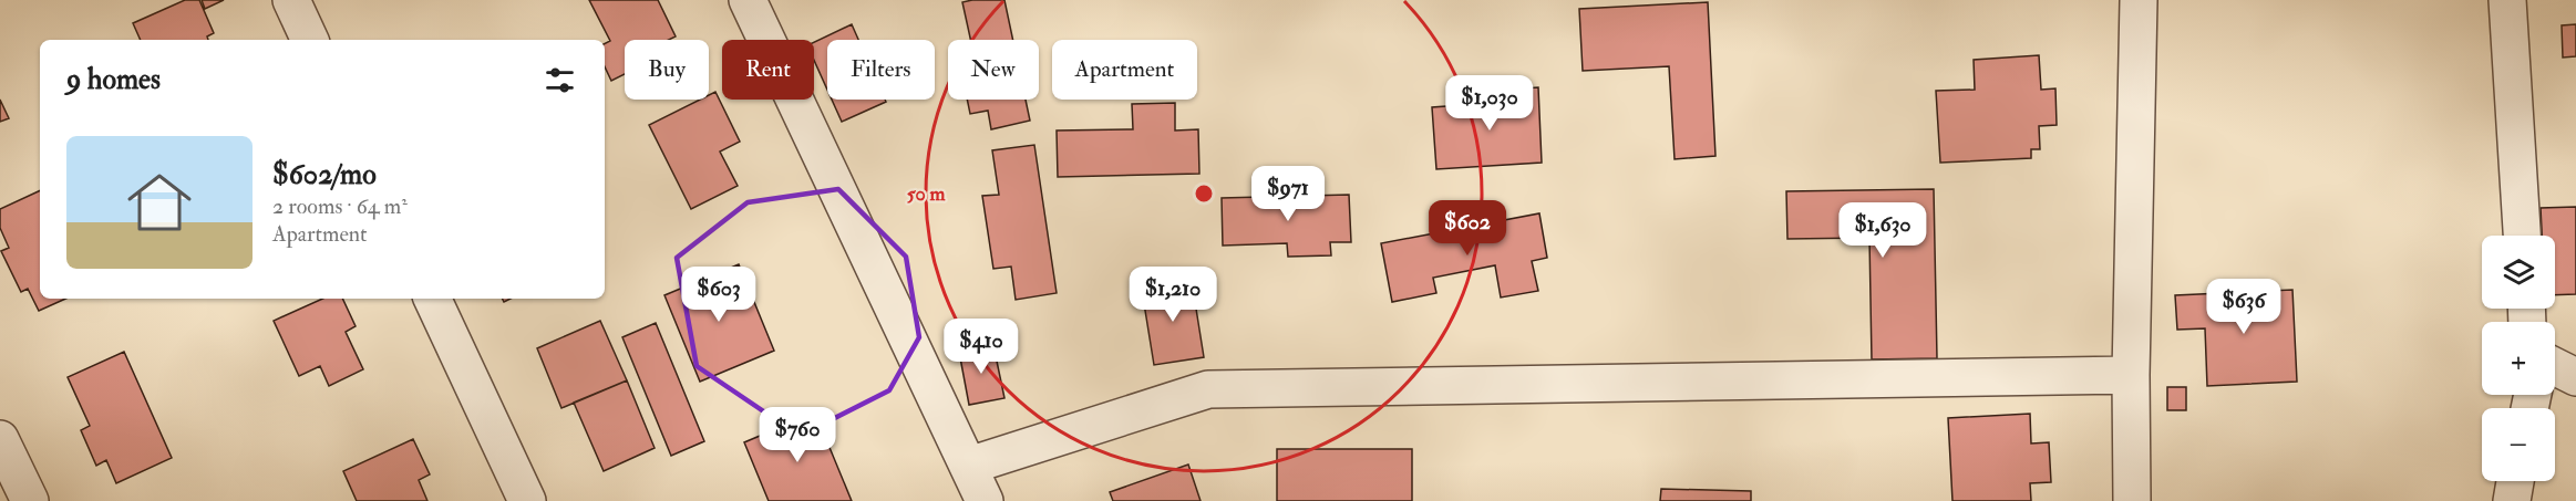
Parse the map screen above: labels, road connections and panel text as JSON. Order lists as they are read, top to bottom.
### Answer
{
  "page": {
    "chip": [
      "Buy",
      "Rent",
      "Filters",
      "New",
      "Apartment"
    ],
    "heading": "9 homes",
    "price": [
      "$1,030",
      "$971",
      "$602",
      "$1,630",
      "$603",
      "$1,210",
      "$636",
      "$410",
      "$760"
    ],
    "list": [
      {
        "name": "$602/mo",
        "note": "2 rooms · 64 m² · Apartment"
      }
    ],
    "map_buttons": ["+", "−"]
  },
  "rings": ["50 m"]
}
